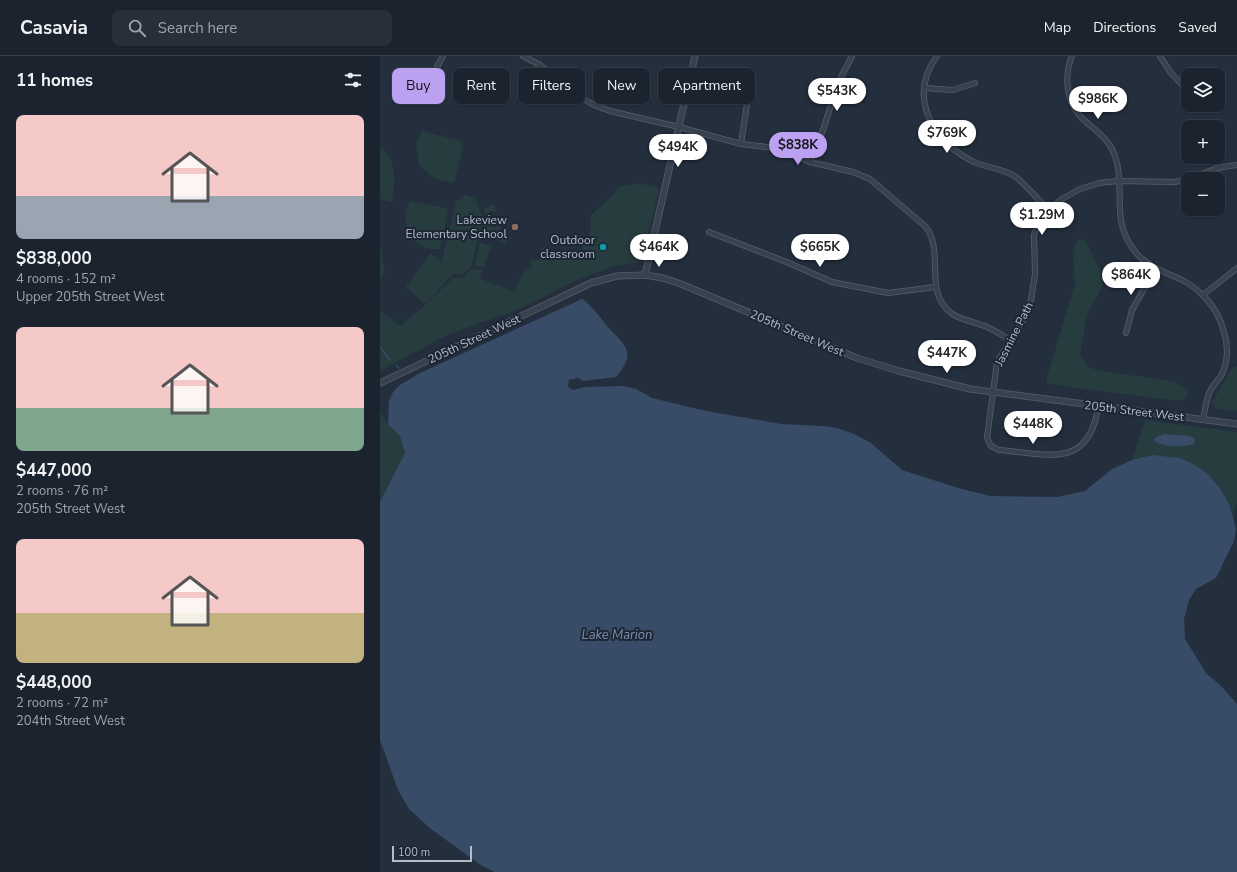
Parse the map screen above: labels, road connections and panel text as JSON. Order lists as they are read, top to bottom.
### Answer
{
  "streets": {
    "street": ["205th Street West", "Jasmine Path"]
  },
  "crossings": [
    ["205th Street West", "Jasmine Path"]
  ],
  "water": ["Lake Marion"],
  "places": ["Lakeview Elementary School", "Outdoor classroom"],
  "scale_bar": "100 m",
  "page": {
    "header": "Casavia",
    "search": "Search here",
    "nav": ["Map", "Directions", "Saved"],
    "heading": "11 homes",
    "map_buttons": ["+", "−"],
    "chip": [
      "Buy",
      "Rent",
      "Filters",
      "New",
      "Apartment"
    ],
    "price": [
      "$543K",
      "$986K",
      "$769K",
      "$838K",
      "$494K",
      "$1.29M",
      "$464K",
      "$665K",
      "$864K",
      "$447K",
      "$448K"
    ],
    "list": [
      {
        "name": "$838,000",
        "note": "4 rooms · 152 m² · Upper 205th Street West"
      },
      {
        "name": "$447,000",
        "note": "2 rooms · 76 m² · 205th Street West"
      },
      {
        "name": "$448,000",
        "note": "2 rooms · 72 m² · 204th Street West"
      }
    ],
    "scale": "100 m"
  }
}
